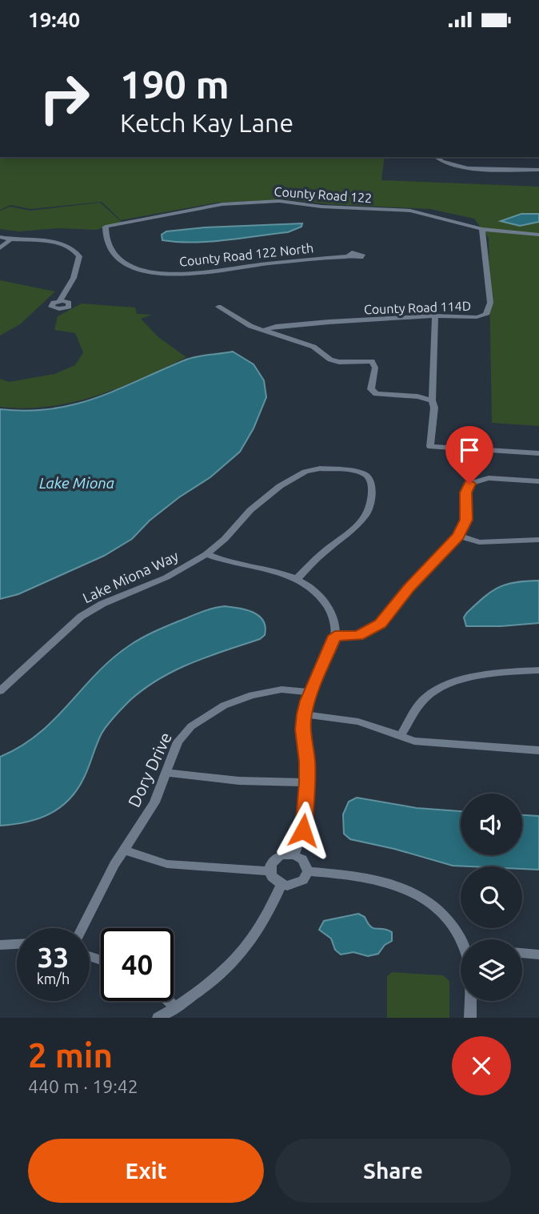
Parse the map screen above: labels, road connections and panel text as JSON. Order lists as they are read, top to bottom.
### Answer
{
  "streets": {
    "street": [
      "County Road 122",
      "County Road 122 North",
      "County Road 114D",
      "Lake Miona Way",
      "Dory Drive"
    ]
  },
  "crossings": [
    ["County Road 122", "County Road 122 North"],
    ["County Road 122", "County Road 114D"]
  ],
  "water": ["Lake Miona"],
  "page": {
    "status": "19:40",
    "turn": ["190 m", "Ketch Kay Lane"],
    "speed": "33 km/h",
    "limit": "40",
    "heading": ["2 min", "440 m · 19:42"],
    "buttons": ["Exit", "Share"]
  }
}
